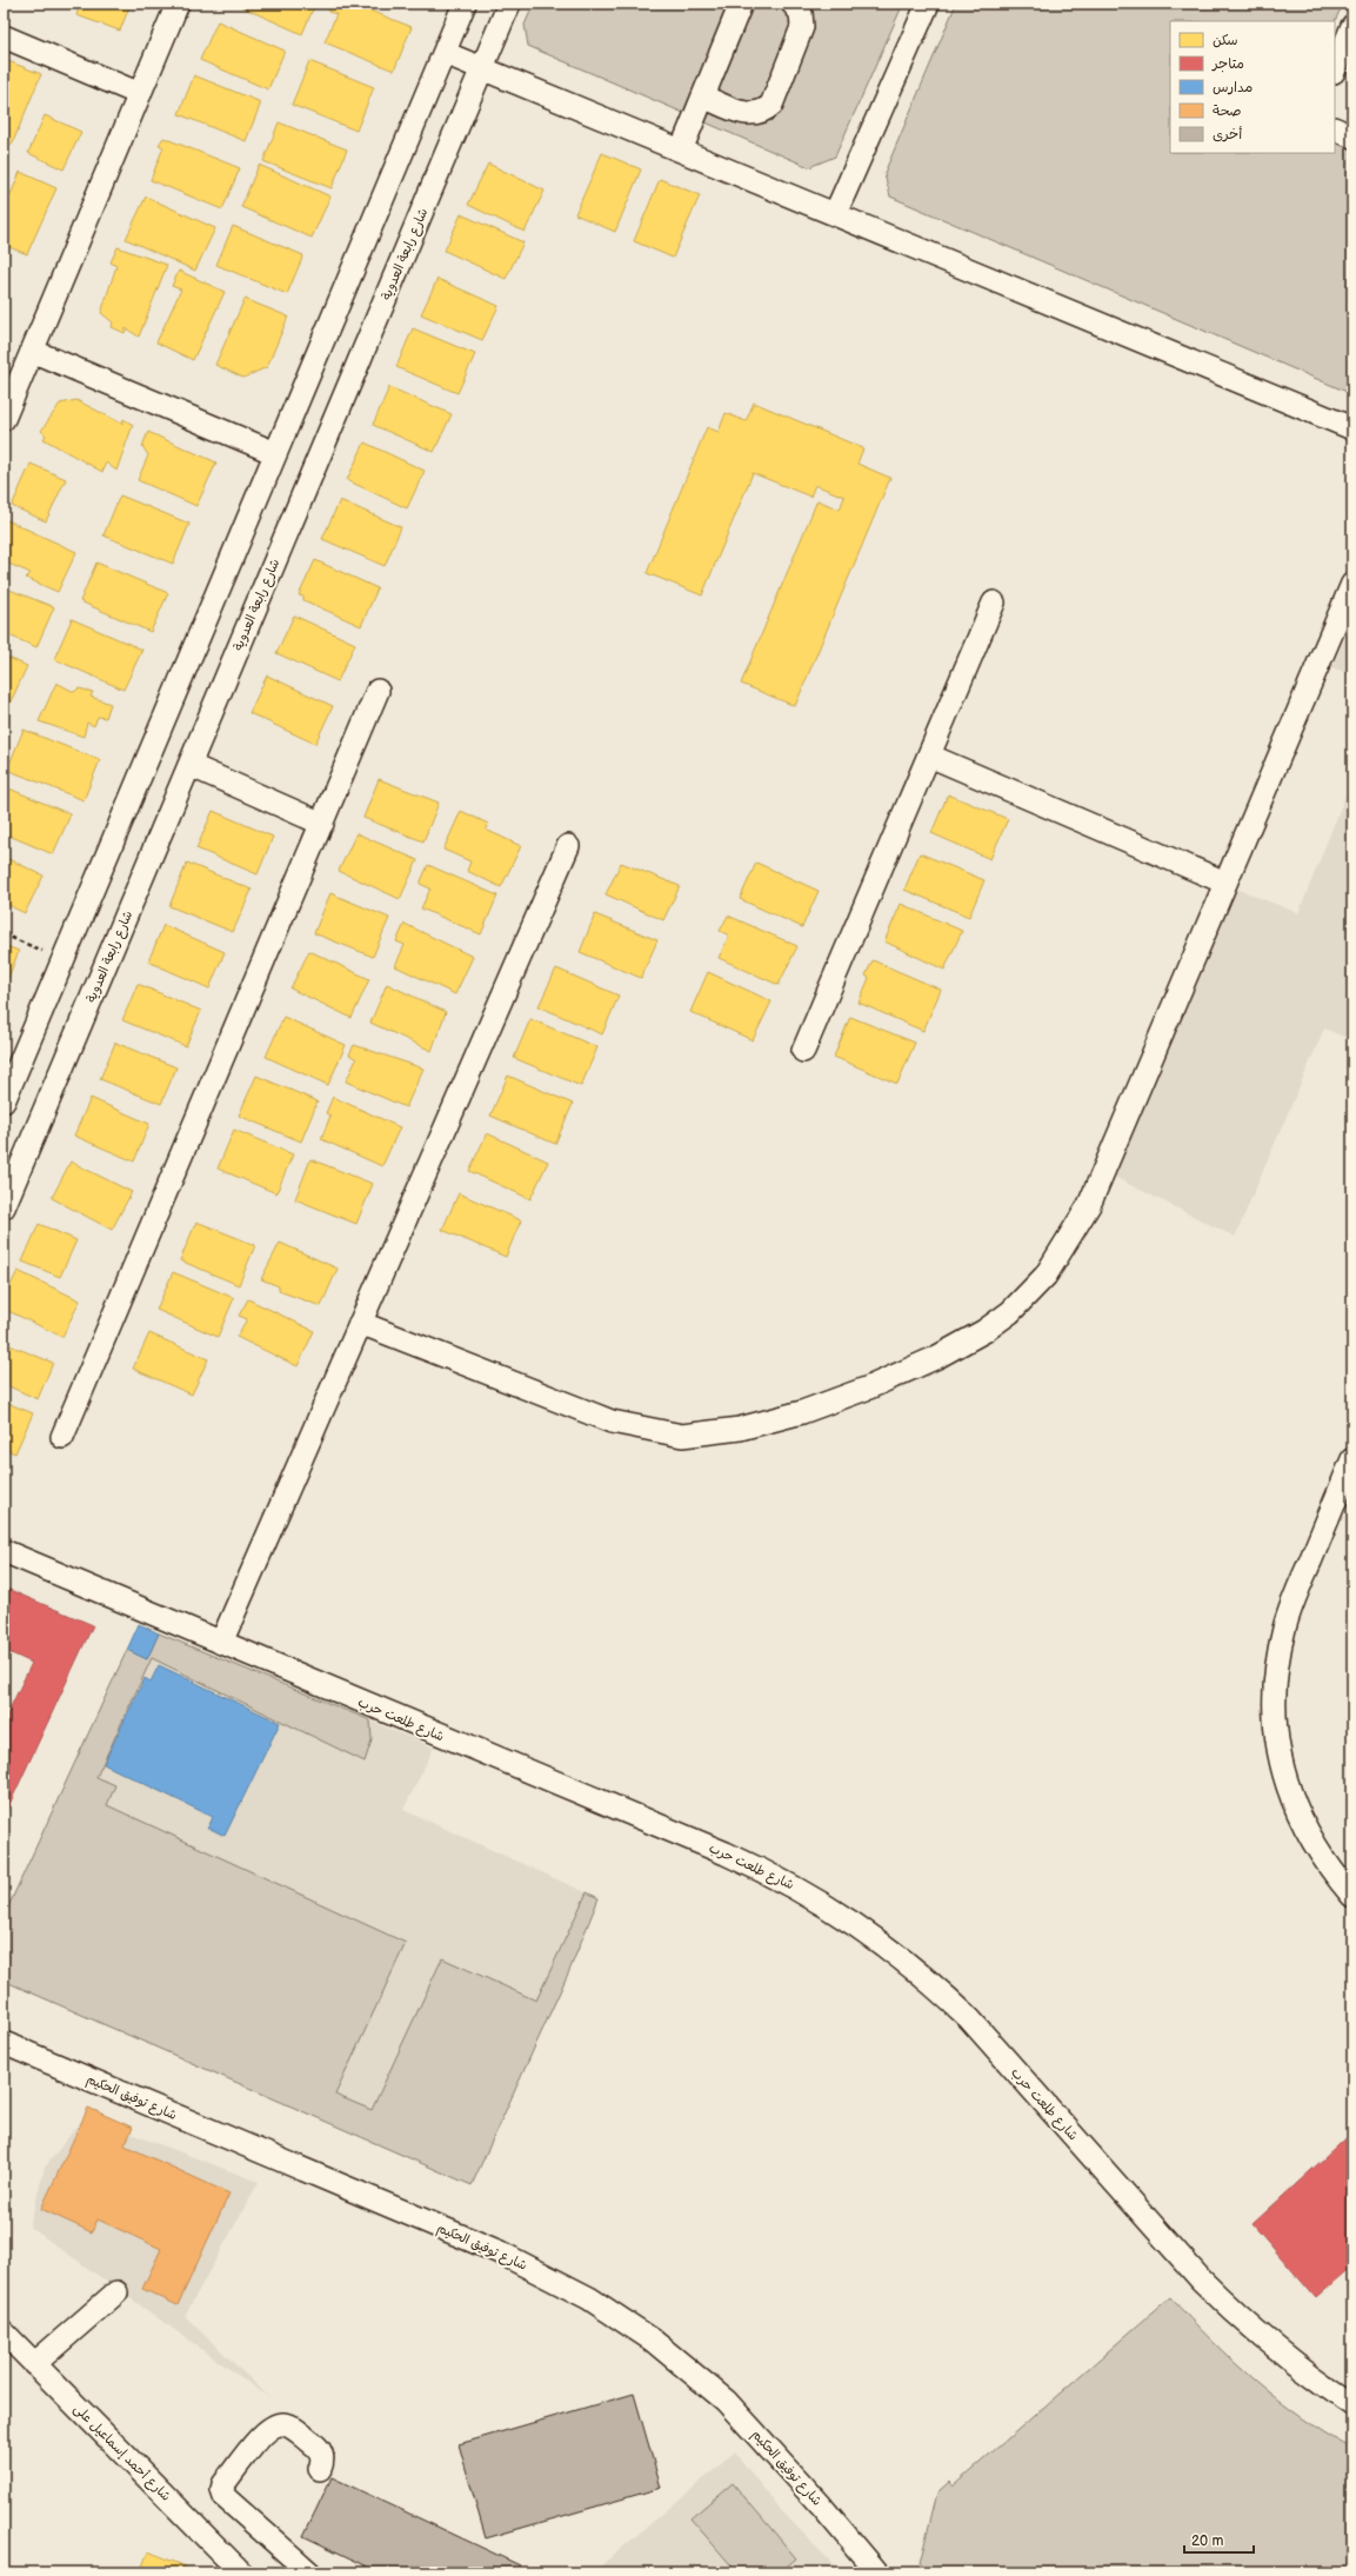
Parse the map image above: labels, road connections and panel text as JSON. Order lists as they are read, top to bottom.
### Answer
{
  "streets": {
    "street": [
      "شارع رابعة العدوية",
      "شارع طلعت حرب",
      "شارع توفيق الحكيم",
      "شارع أحمد إسماعيل على"
    ]
  },
  "legend": [
    "سكن",
    "متاجر",
    "مدارس",
    "صحة",
    "أخرى"
  ],
  "scale_bar": "20 m"
}
